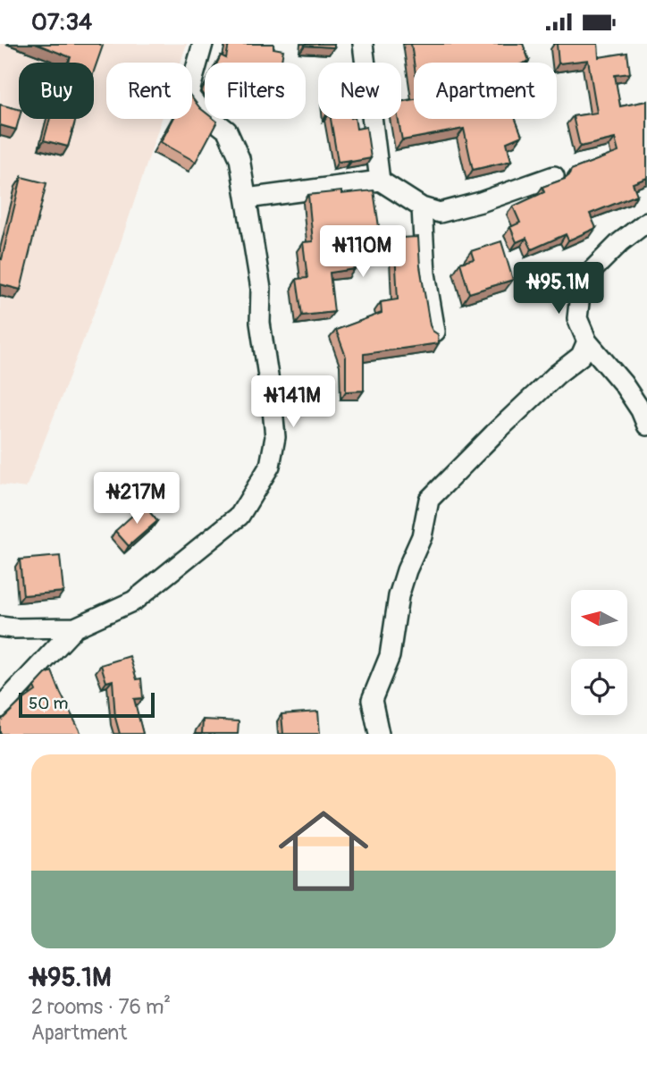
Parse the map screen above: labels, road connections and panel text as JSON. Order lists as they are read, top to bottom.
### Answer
{
  "scale_bar": "50 m",
  "north": "left",
  "page": {
    "status": "07:34",
    "chip": [
      "Buy",
      "Rent",
      "Filters",
      "New",
      "Apartment"
    ],
    "price": [
      "₦110M",
      "₦95.1M",
      "₦141M",
      "₦217M"
    ],
    "scale": "50 m",
    "list": [
      {
        "name": "₦95.1M",
        "note": "2 rooms · 76 m² · Apartment"
      }
    ]
  }
}
